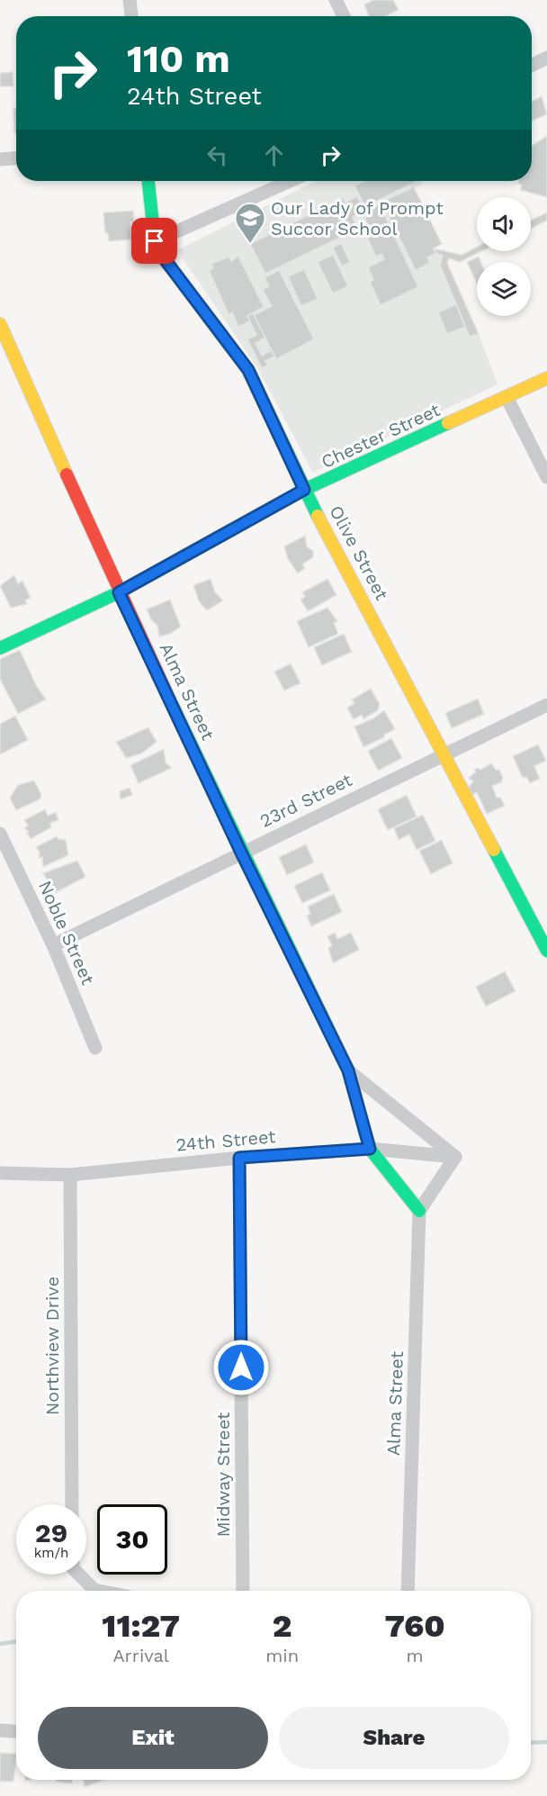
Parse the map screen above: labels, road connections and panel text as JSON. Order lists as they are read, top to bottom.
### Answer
{
  "streets": {
    "street": [
      "Chester Street",
      "Olive Street",
      "Alma Street",
      "23rd Street",
      "Noble Street",
      "24th Street",
      "Northview Drive",
      "Midway Street"
    ]
  },
  "crossings": [
    ["Chester Street", "Olive Street"],
    ["Chester Street", "Alma Street"],
    ["Olive Street", "23rd Street"],
    ["Alma Street", "23rd Street"],
    ["Alma Street", "24th Street"],
    ["23rd Street", "Noble Street"],
    ["24th Street", "Northview Drive"],
    ["24th Street", "Midway Street"]
  ],
  "places": {
    "school or university": ["Our Lady of Prompt Succor School"]
  },
  "page": {
    "turn": ["110 m", "24th Street"],
    "speed": "29 km/h",
    "limit": "30",
    "eta": [
      "11:27",
      "Arrival",
      "2",
      "min",
      "760",
      "m"
    ],
    "buttons": ["Exit", "Share"]
  }
}
